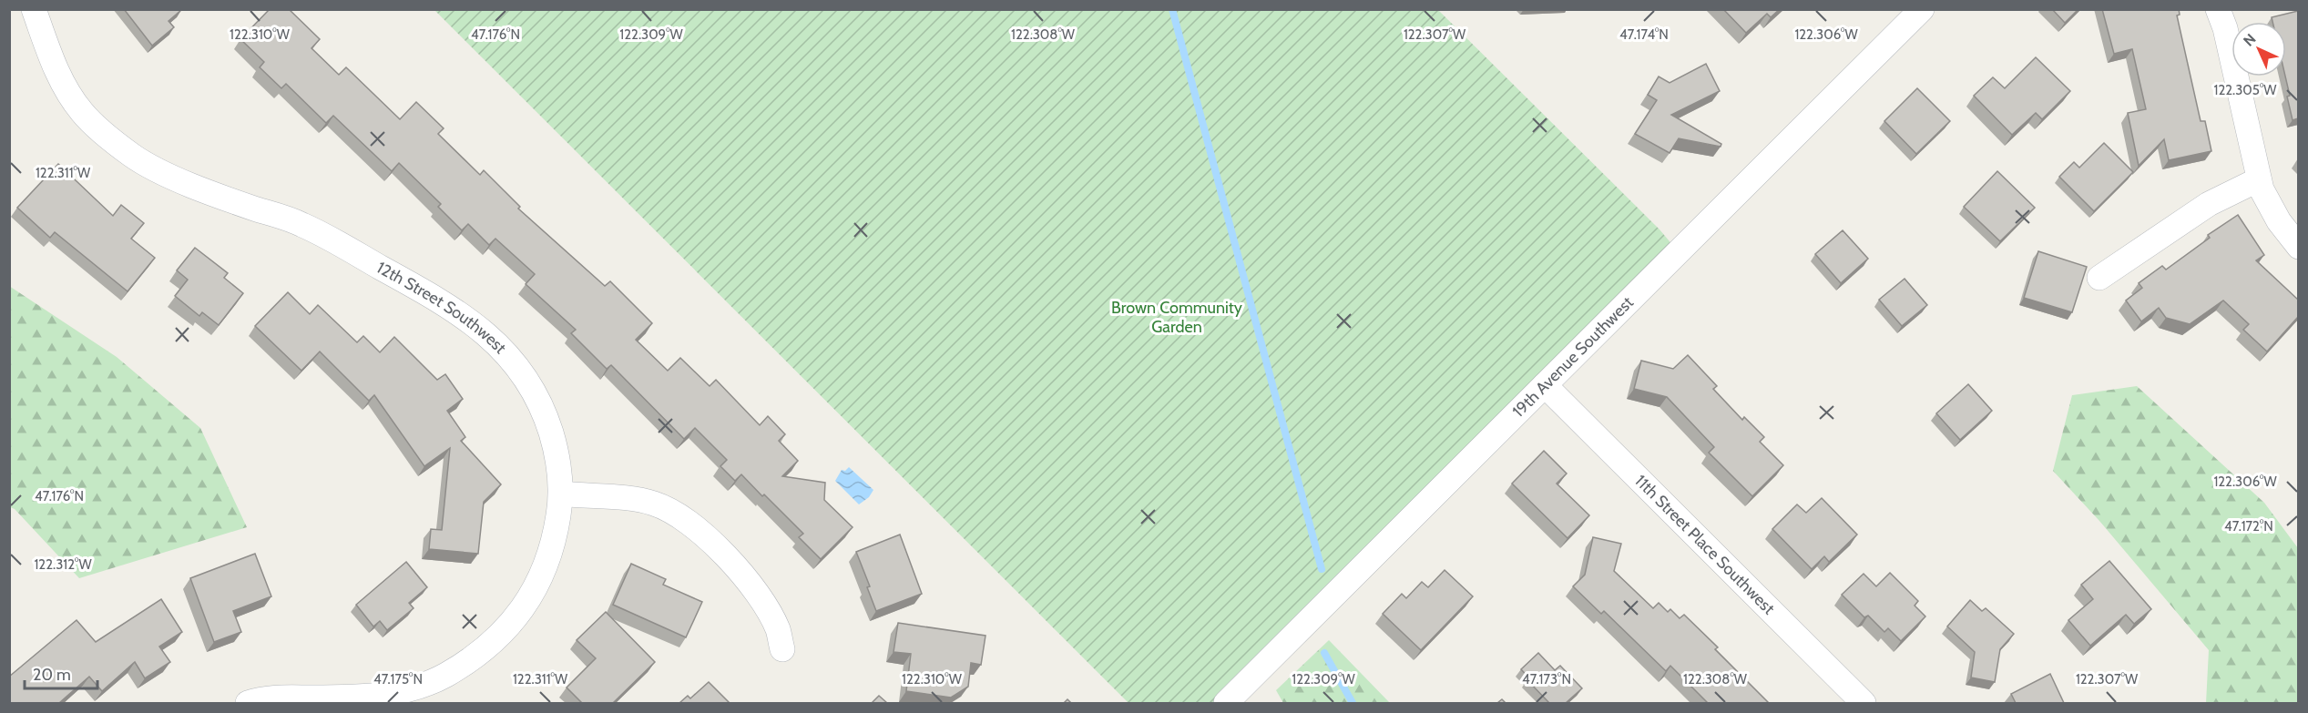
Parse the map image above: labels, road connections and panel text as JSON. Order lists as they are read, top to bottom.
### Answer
{
  "streets": {
    "street": ["12th Street Southwest", "19th Avenue Southwest", "11th Street Place Southwest"]
  },
  "crossings": [
    ["19th Avenue Southwest", "11th Street Place Southwest"]
  ],
  "parks": ["Brown Community Garden"],
  "scale_bar": "20 m",
  "north": "top left",
  "coordinates": [
    "122.310°W",
    "122.309°W",
    "122.308°W",
    "122.307°W",
    "47.174°N",
    "122.306°W",
    "47.176°N",
    "122.305°W",
    "122.311°W",
    "47.172°N",
    "122.312°W",
    "47.175°N",
    "47.173°N"
  ]
}
